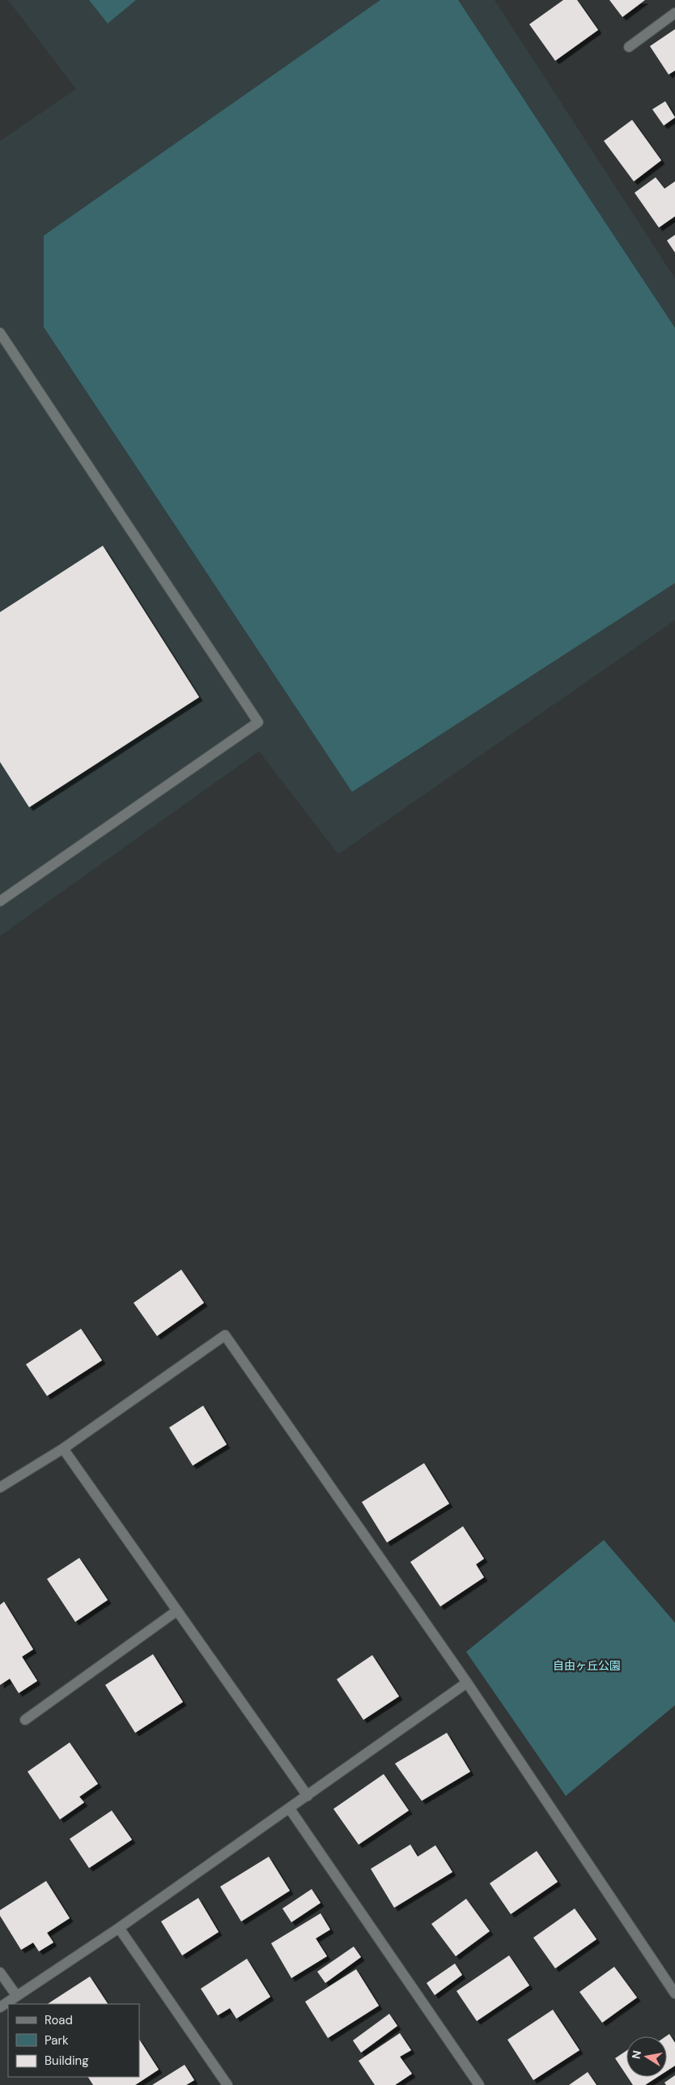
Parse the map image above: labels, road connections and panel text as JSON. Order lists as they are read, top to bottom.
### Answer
{
  "parks": ["自由ヶ丘公園"],
  "legend": ["Road", "Park", "Building"],
  "north": "left"
}
